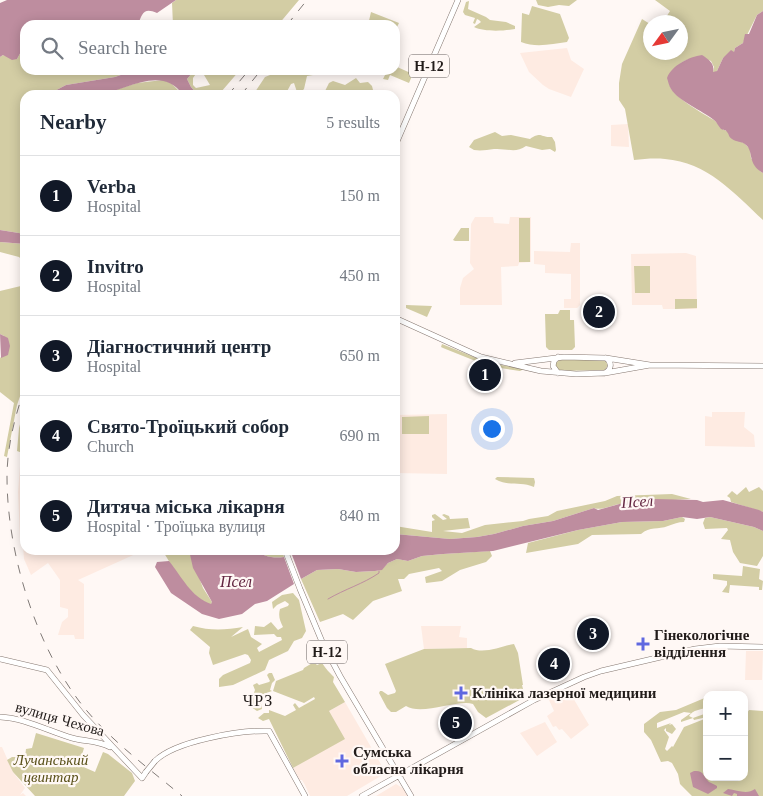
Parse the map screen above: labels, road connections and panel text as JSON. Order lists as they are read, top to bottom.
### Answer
{
  "streets": {
    "main road": ["Н-12", "вулиця Чехова"]
  },
  "districts": ["ЧРЗ"],
  "water": ["Псел"],
  "parks": ["Лучанський цвинтар"],
  "places": {
    "health": ["Гінекологічне відділення", "Клініка лазерної медицини", "Сумська обласна лікарня"]
  },
  "north": "bottom left",
  "page": {
    "search": "Search here",
    "heading": ["Nearby", "5 results"],
    "list": [
      {
        "mark": "1",
        "name": "Verba",
        "note": "Hospital",
        "value": "150 m"
      },
      {
        "mark": "2",
        "name": "Invitro",
        "note": "Hospital",
        "value": "450 m"
      },
      {
        "mark": "3",
        "name": "Діагностичний центр",
        "note": "Hospital",
        "value": "650 m"
      },
      {
        "mark": "4",
        "name": "Свято-Троїцький собор",
        "note": "Church",
        "value": "690 m"
      },
      {
        "mark": "5",
        "name": "Дитяча міська лікарня",
        "note": "Hospital · Троїцька вулиця",
        "value": "840 m"
      }
    ],
    "pins": [
      "2",
      "1",
      "3",
      "4",
      "5"
    ],
    "map_buttons": ["+", "−"]
  }
}
